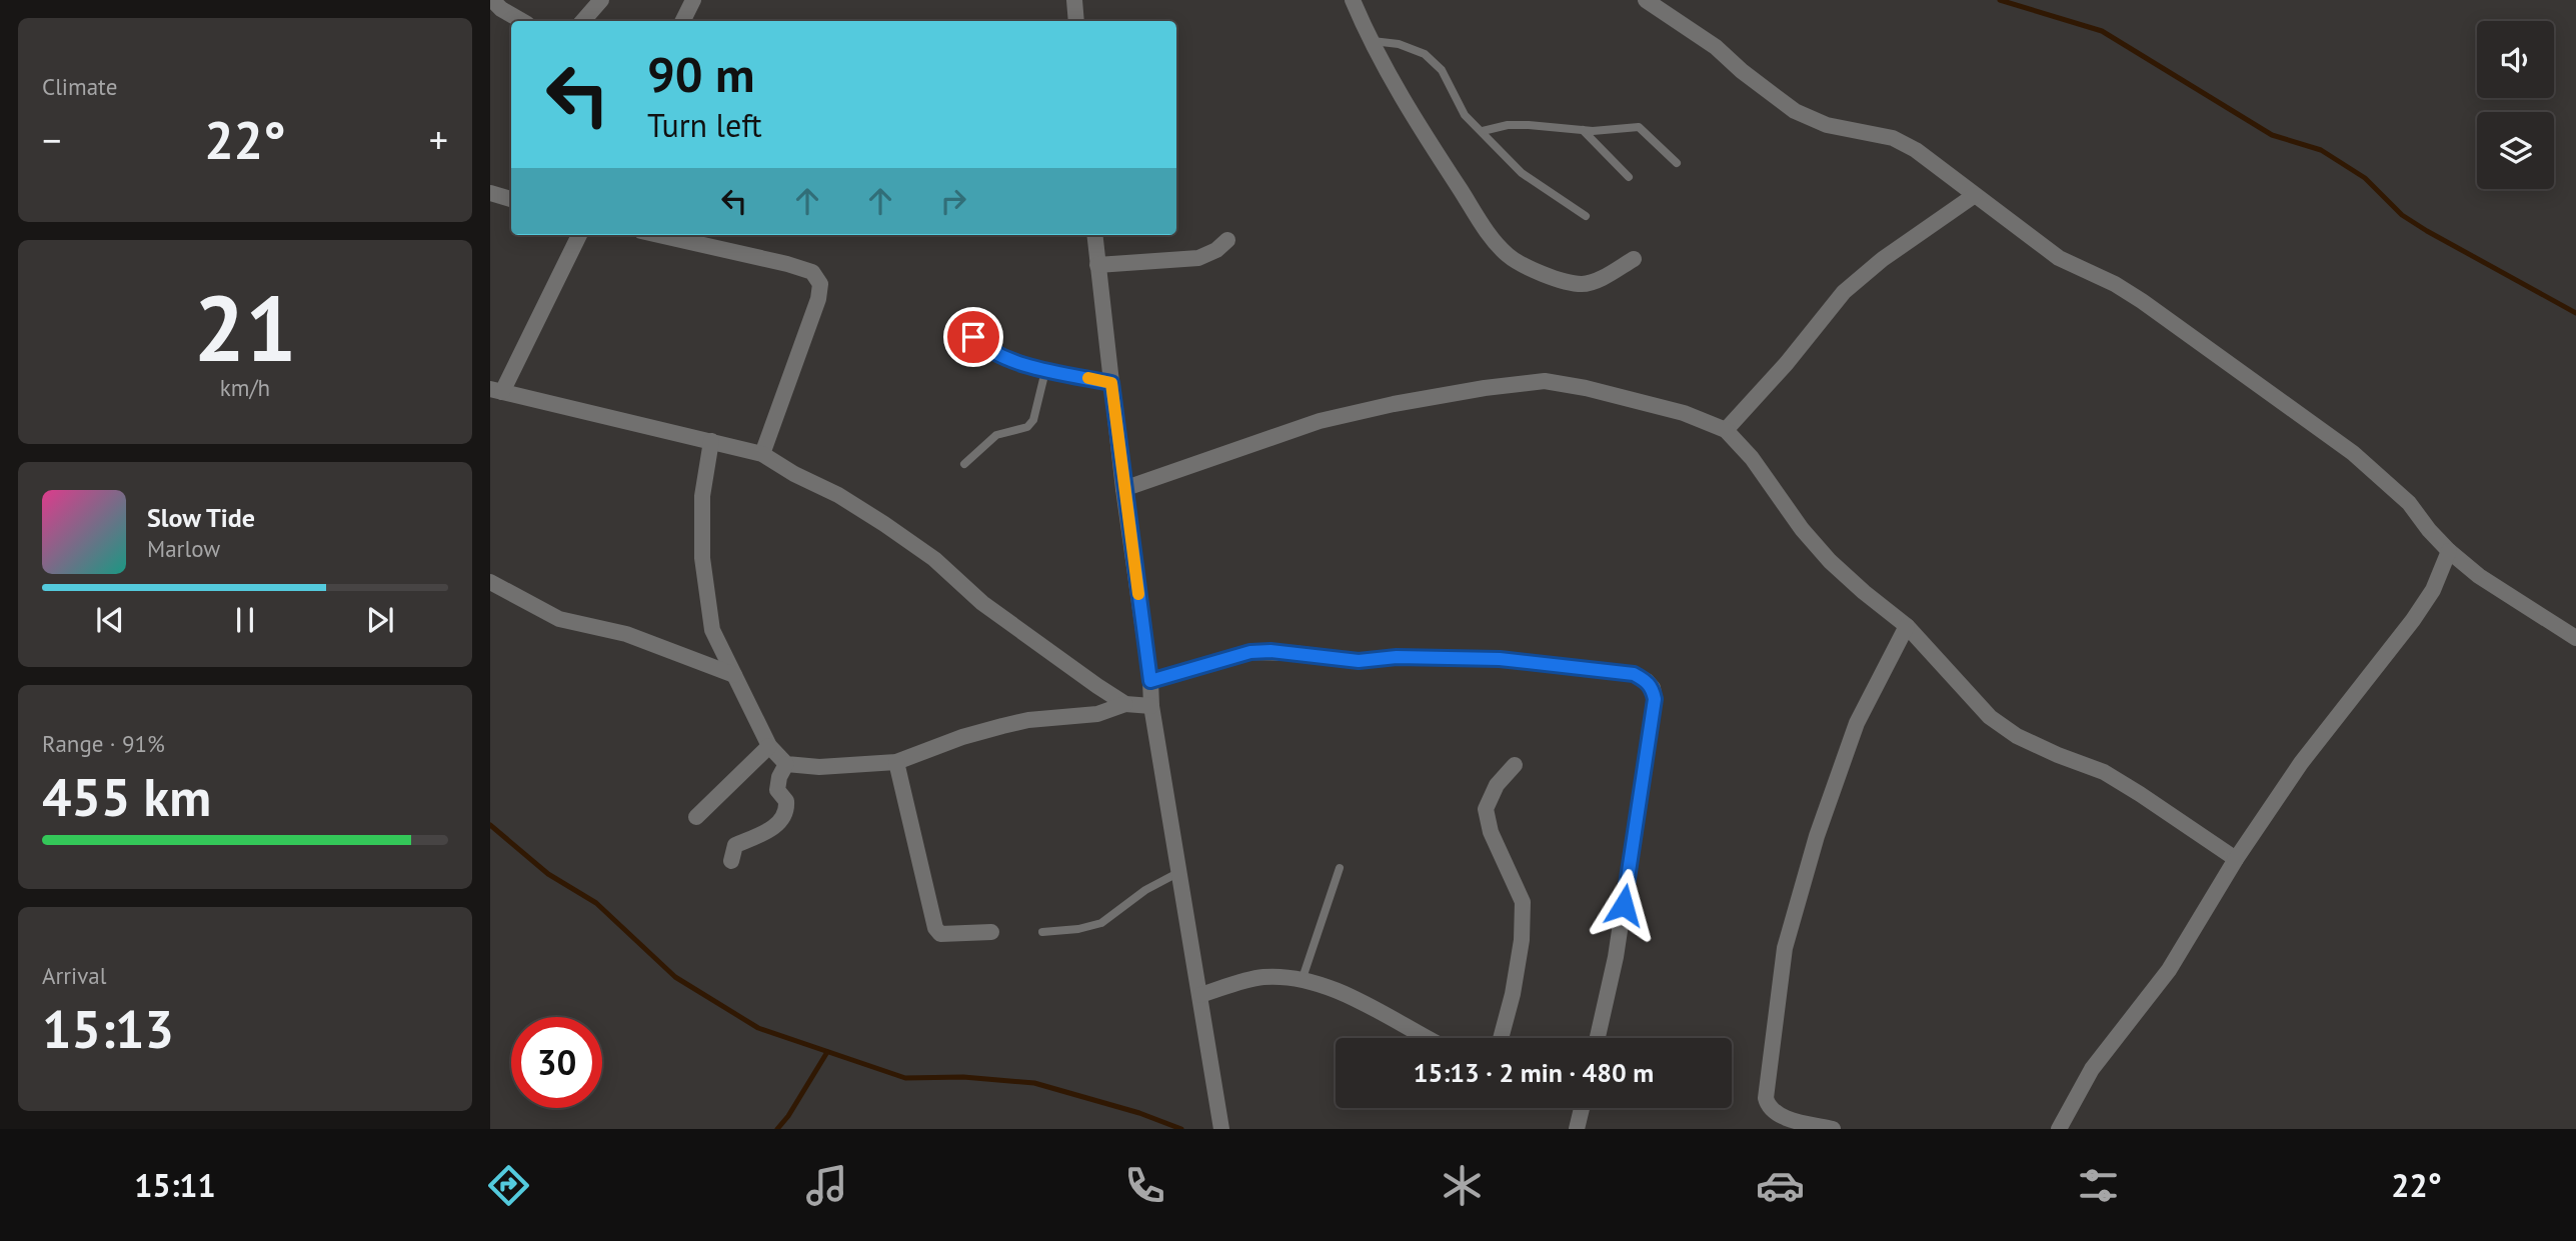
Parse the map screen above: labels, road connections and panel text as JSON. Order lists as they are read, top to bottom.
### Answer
{
  "page": {
    "tile": [
      "Climate",
      ["21", "km/h"],
      ["Range · 91%", "455 km"],
      ["Arrival", "15:13"]
    ],
    "turn": ["90 m", "Turn left"],
    "heat": ["−", "22°", "+"],
    "song": ["Slow Tide", "Marlow"],
    "limit": "30",
    "trip": "15:13 · 2 min · 480 m",
    "tabs": ["15:11", "22°"]
  }
}
